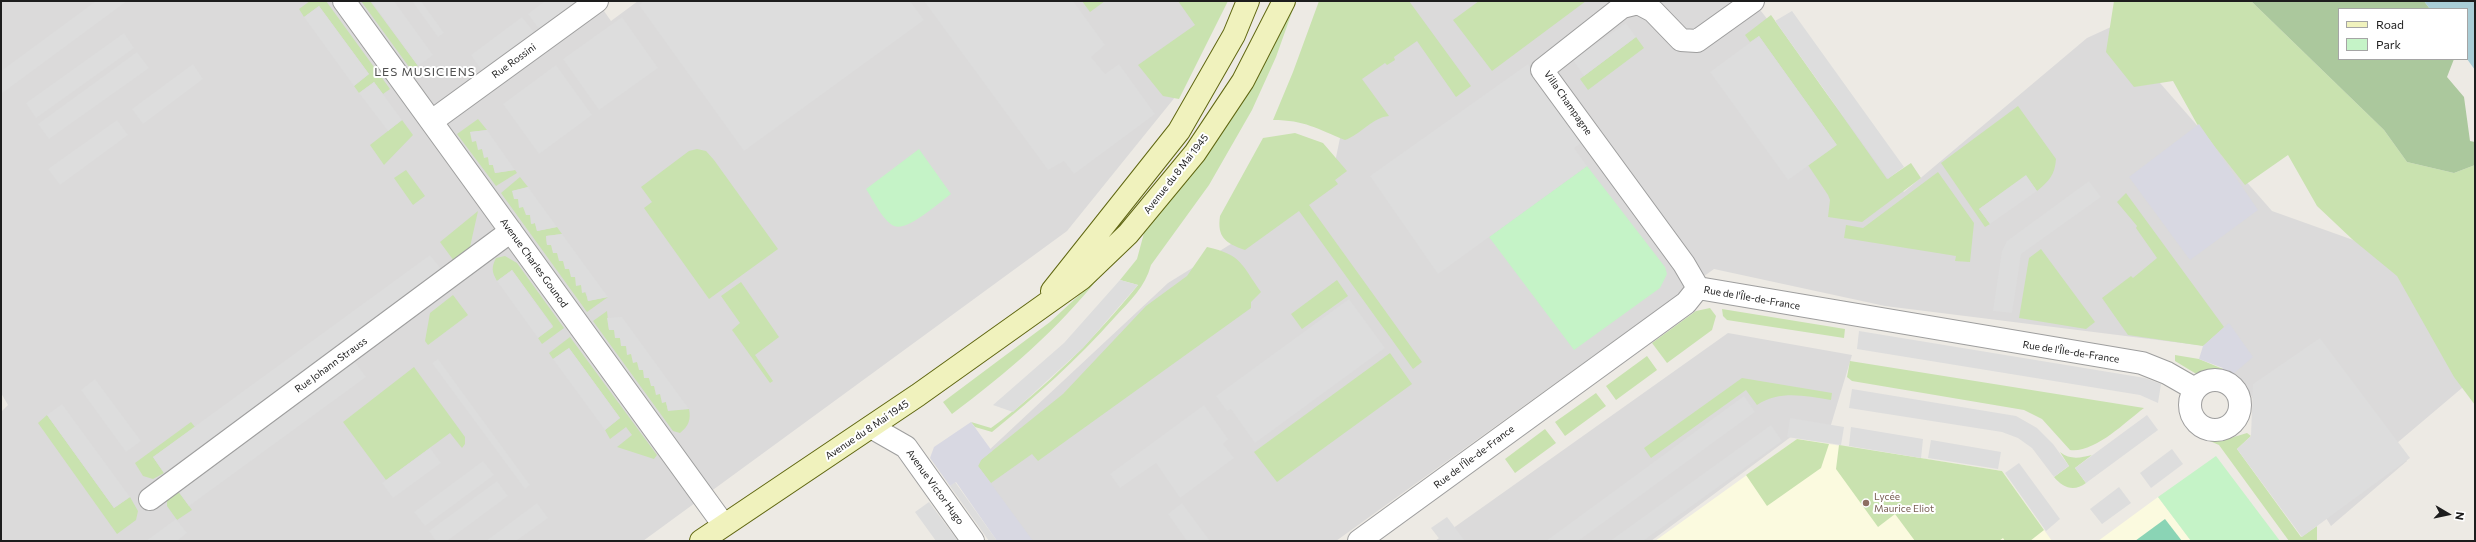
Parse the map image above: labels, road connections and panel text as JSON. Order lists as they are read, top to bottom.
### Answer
{
  "streets": {
    "main road": ["Avenue du 8 Mai 1945"],
    "street": [
      "Rue Rossini",
      "Villa Champagne",
      "Avenue Charles Gounod",
      "Rue de l'Île-de-France",
      "Rue Johann Strauss",
      "Avenue Victor Hugo"
    ]
  },
  "crossings": [
    ["Rue Rossini", "Avenue Charles Gounod"],
    ["Villa Champagne", "Rue de l'Île-de-France"],
    ["Avenue du 8 Mai 1945", "Avenue Charles Gounod"],
    ["Avenue du 8 Mai 1945", "Avenue Victor Hugo"],
    ["Avenue Charles Gounod", "Rue Johann Strauss"]
  ],
  "districts": ["LES MUSICIENS"],
  "places": ["Lycée Maurice Eliot"],
  "legend": ["Road", "Park"],
  "north": "right"
}
